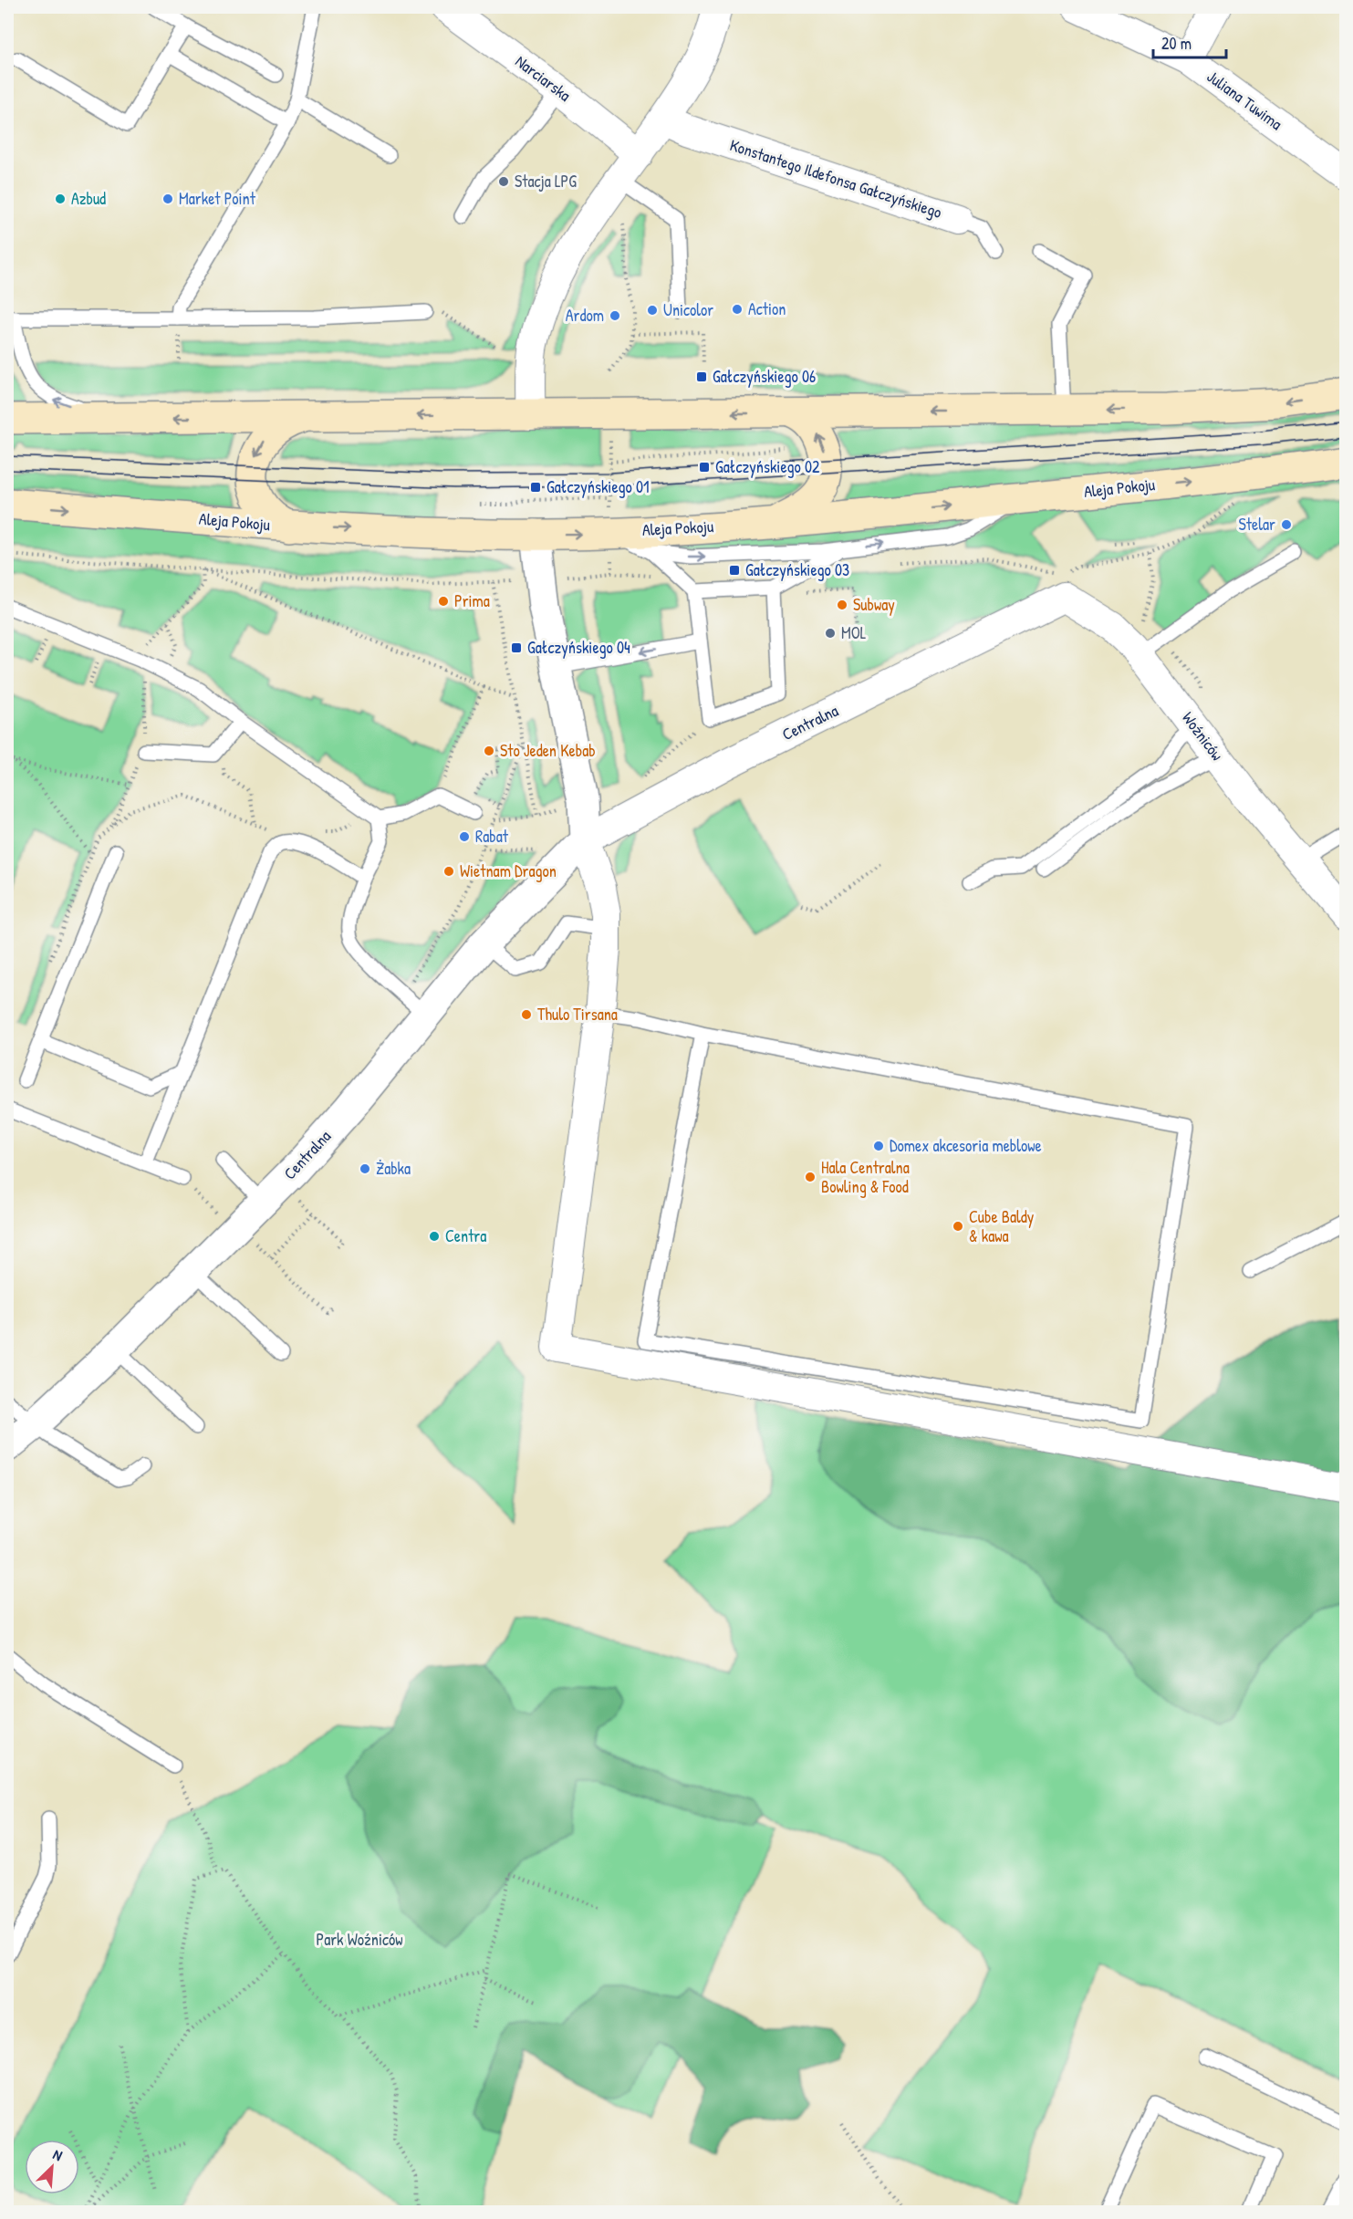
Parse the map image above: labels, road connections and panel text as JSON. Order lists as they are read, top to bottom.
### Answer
{
  "streets": {
    "main road": ["Aleja Pokoju"],
    "street": [
      "Narciarska",
      "Juliana Tuwima",
      "Konstantego Ildefonsa Gałczyńskiego",
      "Centralna",
      "Woźniców"
    ]
  },
  "crossings": [
    ["Centralna", "Woźniców"]
  ],
  "parks": ["Park Woźniców"],
  "places": {
    "other": [
      "Stacja LPG",
      "Azbud",
      "Market Point",
      "Action",
      "Unicolor",
      "Ardom",
      "Stelar",
      "Prima",
      "Subway",
      "MOL",
      "Sto Jeden Kebab",
      "Rabat",
      "Wietnam Dragon",
      "Thulo Tirsana",
      "Domex akcesoria meblowe",
      "Żabka",
      "Hala Centralna Bowling & Food",
      "Cube Baldy & kawa",
      "Centra"
    ],
    "transit": [
      "Gałczyńskiego 06",
      "Gałczyńskiego 02",
      "Gałczyńskiego 01",
      "Gałczyńskiego 03",
      "Gałczyńskiego 04"
    ]
  },
  "scale_bar": "20 m",
  "north": "top right"
}
